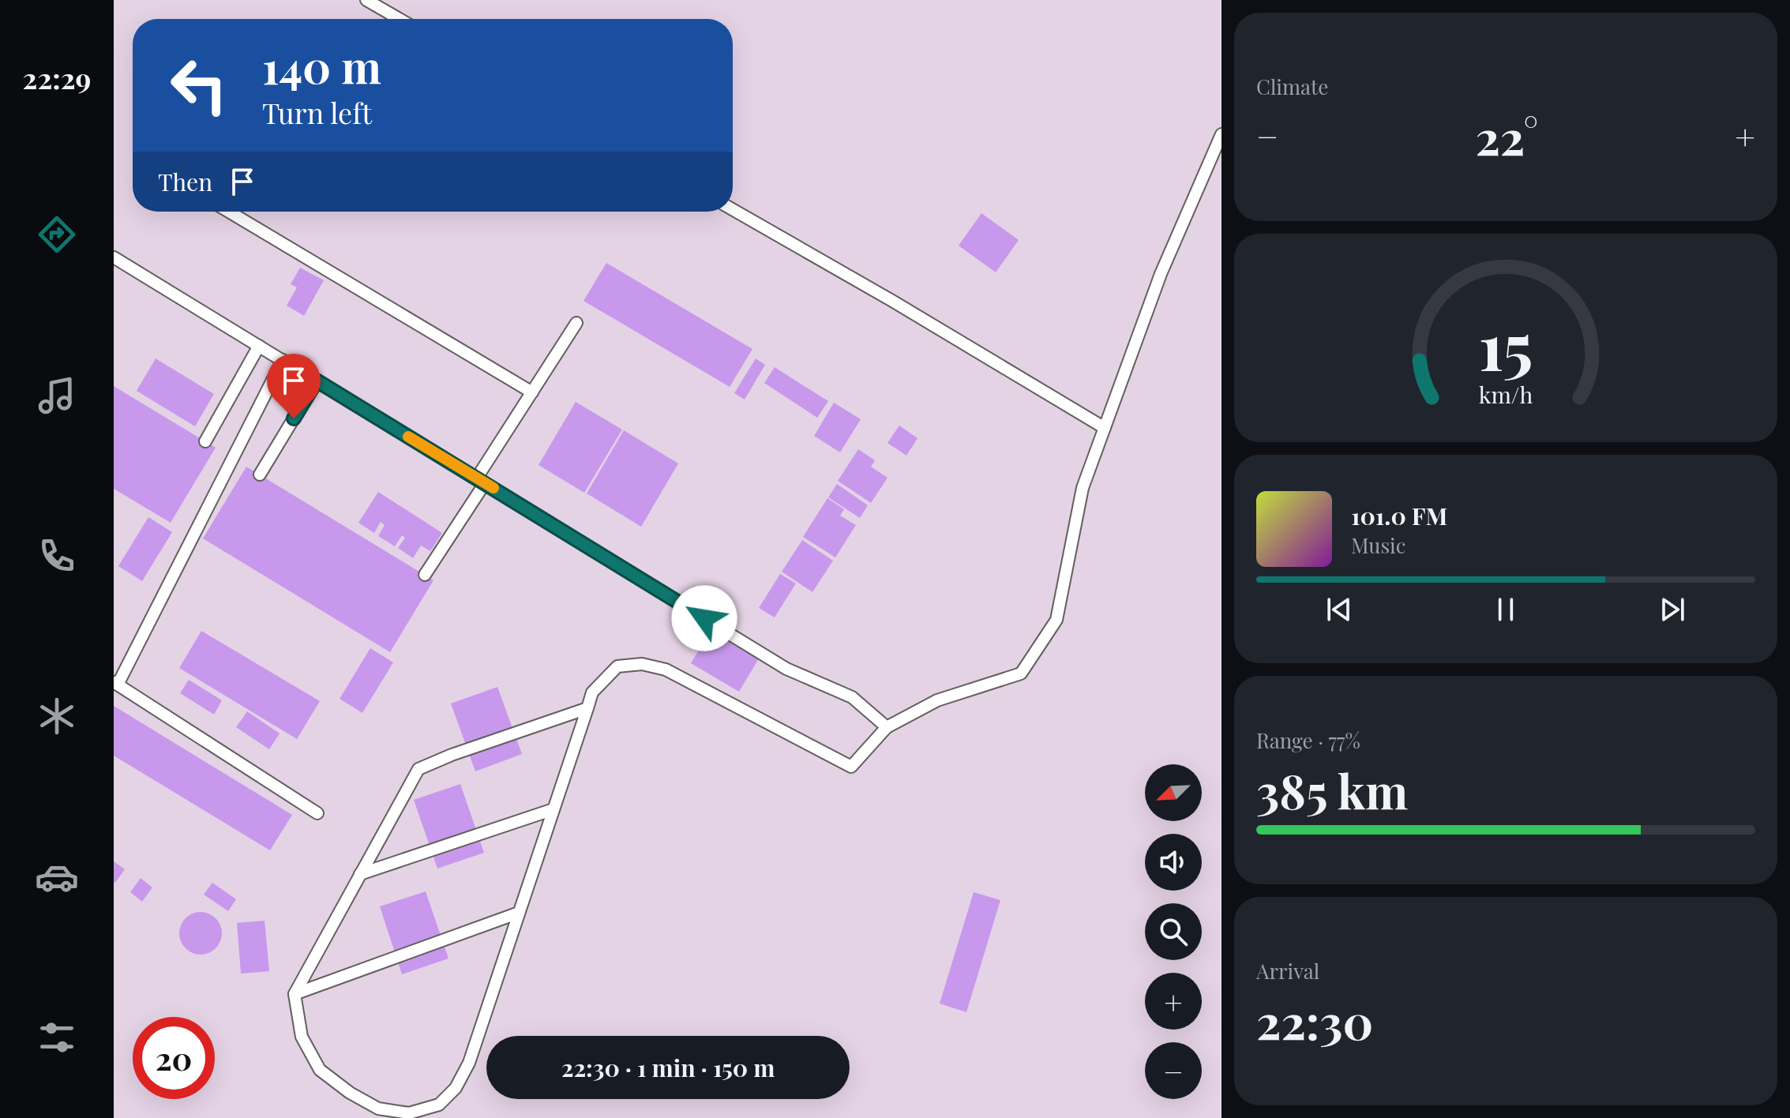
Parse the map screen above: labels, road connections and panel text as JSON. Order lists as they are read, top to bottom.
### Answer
{
  "north": "bottom left",
  "page": {
    "tabs": "22:29",
    "tile": [
      "Climate",
      ["Range · 77%", "385 km"],
      ["Arrival", "22:30"]
    ],
    "turn": ["140 m", "Turn left"],
    "heat": ["−", "22°", "+"],
    "then": "Then",
    "song": ["101.0 FM", "Music"],
    "map_buttons": ["+", "−"],
    "limit": "20",
    "trip": "22:30 · 1 min · 150 m",
    "gauge": ["15", "km/h"]
  }
}
